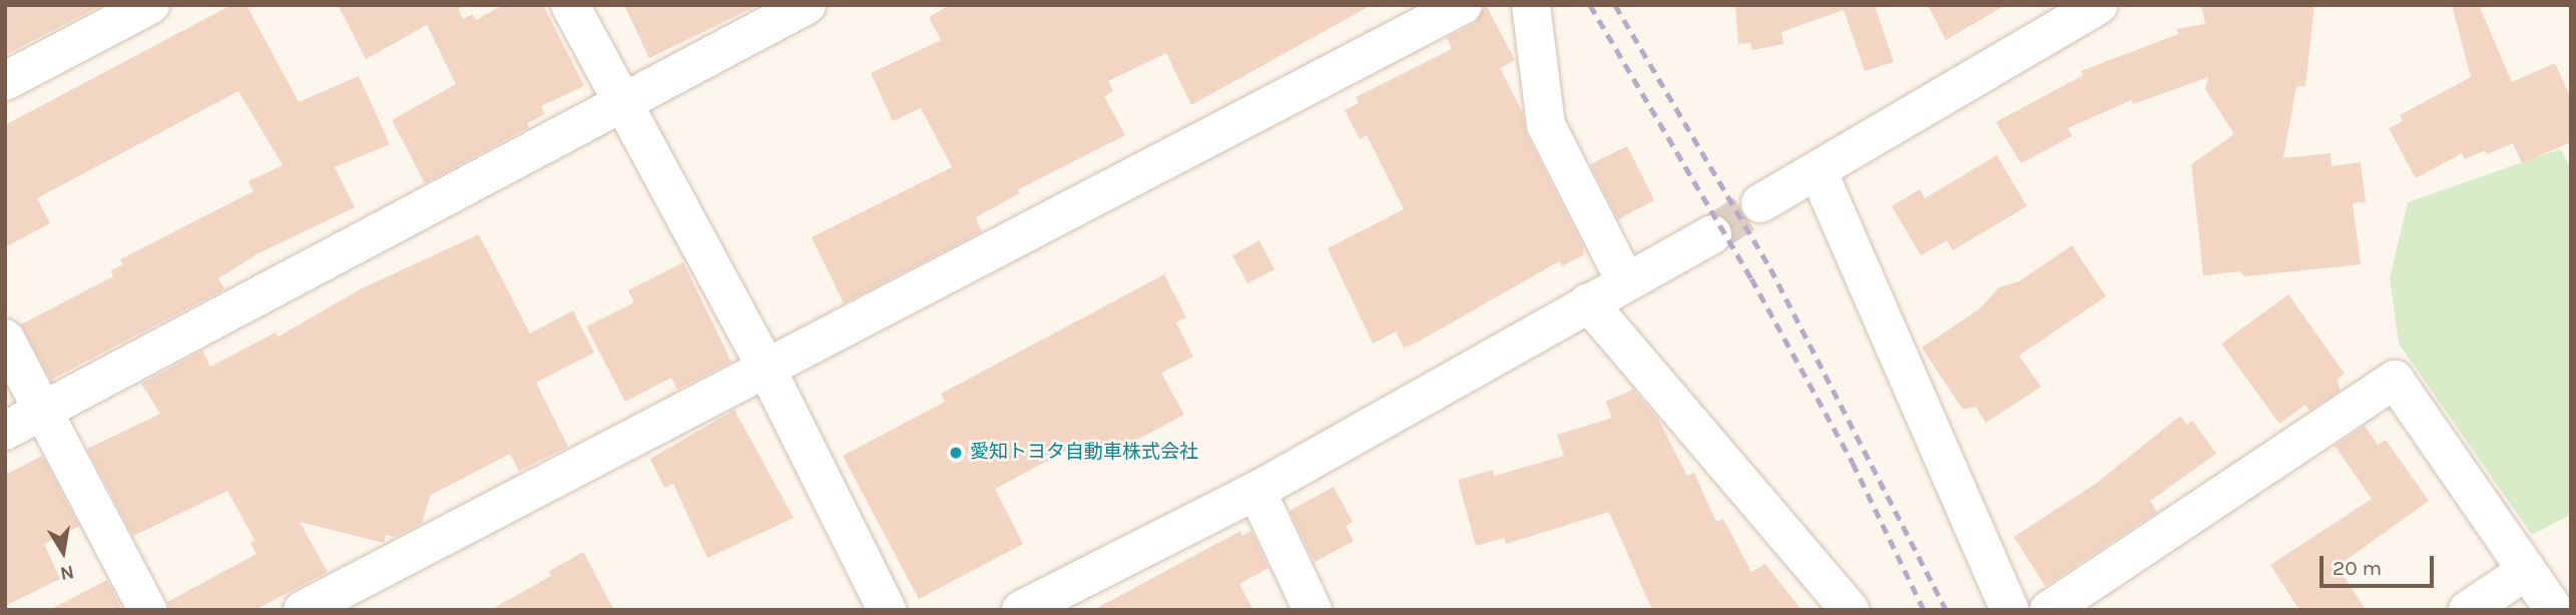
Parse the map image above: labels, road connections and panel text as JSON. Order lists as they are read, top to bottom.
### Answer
{
  "places": ["愛知トヨタ自動車株式会社"],
  "scale_bar": "20 m",
  "north": "bottom"
}
